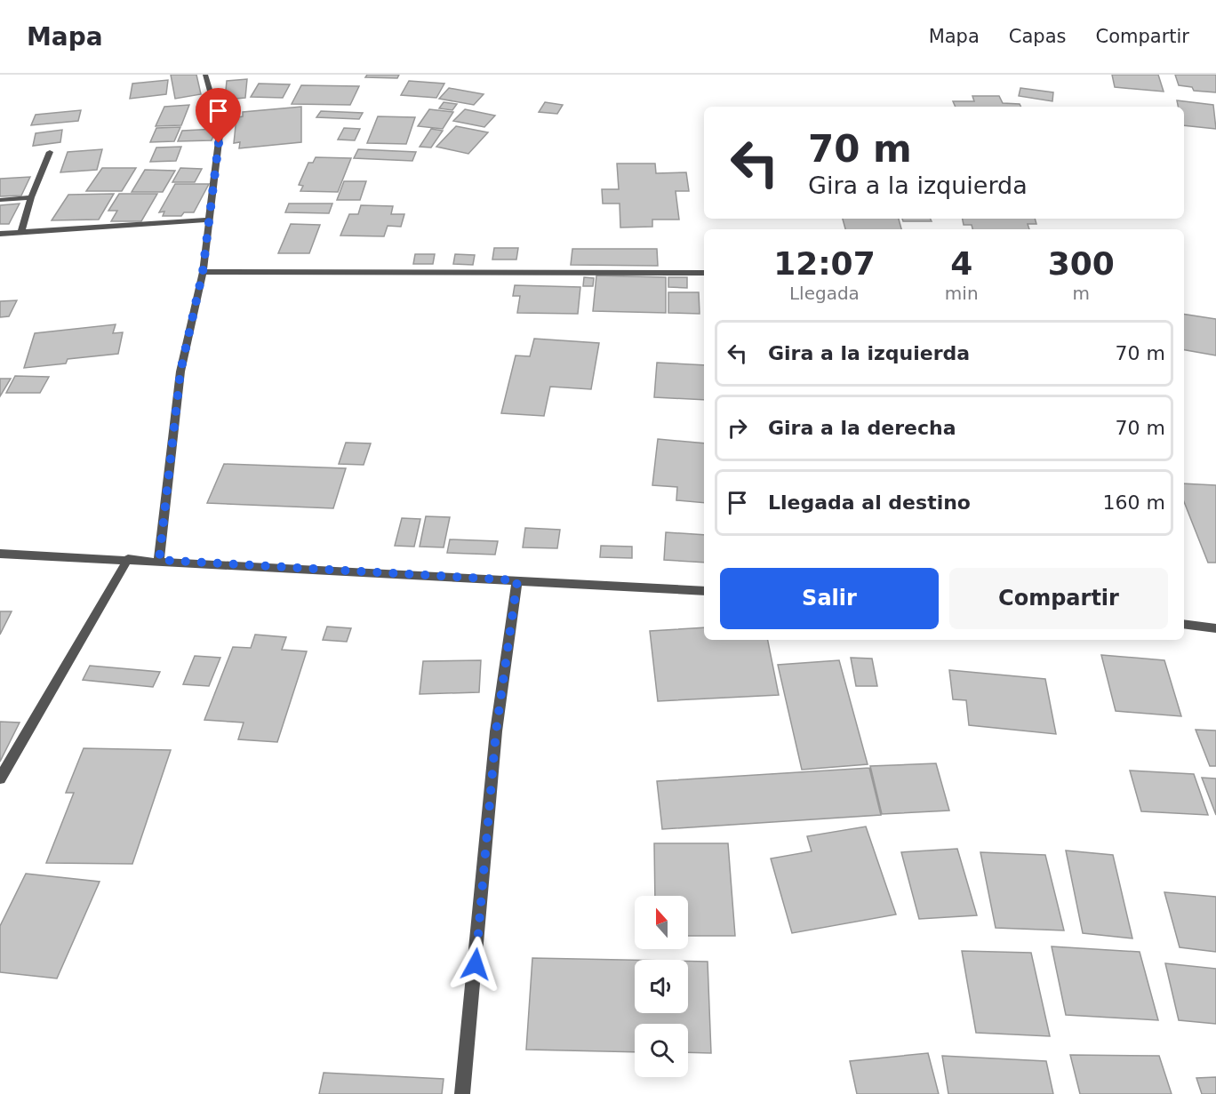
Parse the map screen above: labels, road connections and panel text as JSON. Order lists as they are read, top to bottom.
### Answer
{
  "north": "top",
  "page": {
    "header": "Mapa",
    "nav": ["Mapa", "Capas", "Compartir"],
    "turn": ["70 m", "Gira a la izquierda"],
    "eta": [
      "12:07",
      "Llegada",
      "4",
      "min",
      "300",
      "m"
    ],
    "list": [
      {
        "name": "Gira a la izquierda",
        "value": "70 m"
      },
      {
        "name": "Gira a la derecha",
        "value": "70 m"
      },
      {
        "name": "Llegada al destino",
        "value": "160 m"
      }
    ],
    "buttons": ["Salir", "Compartir"]
  }
}
